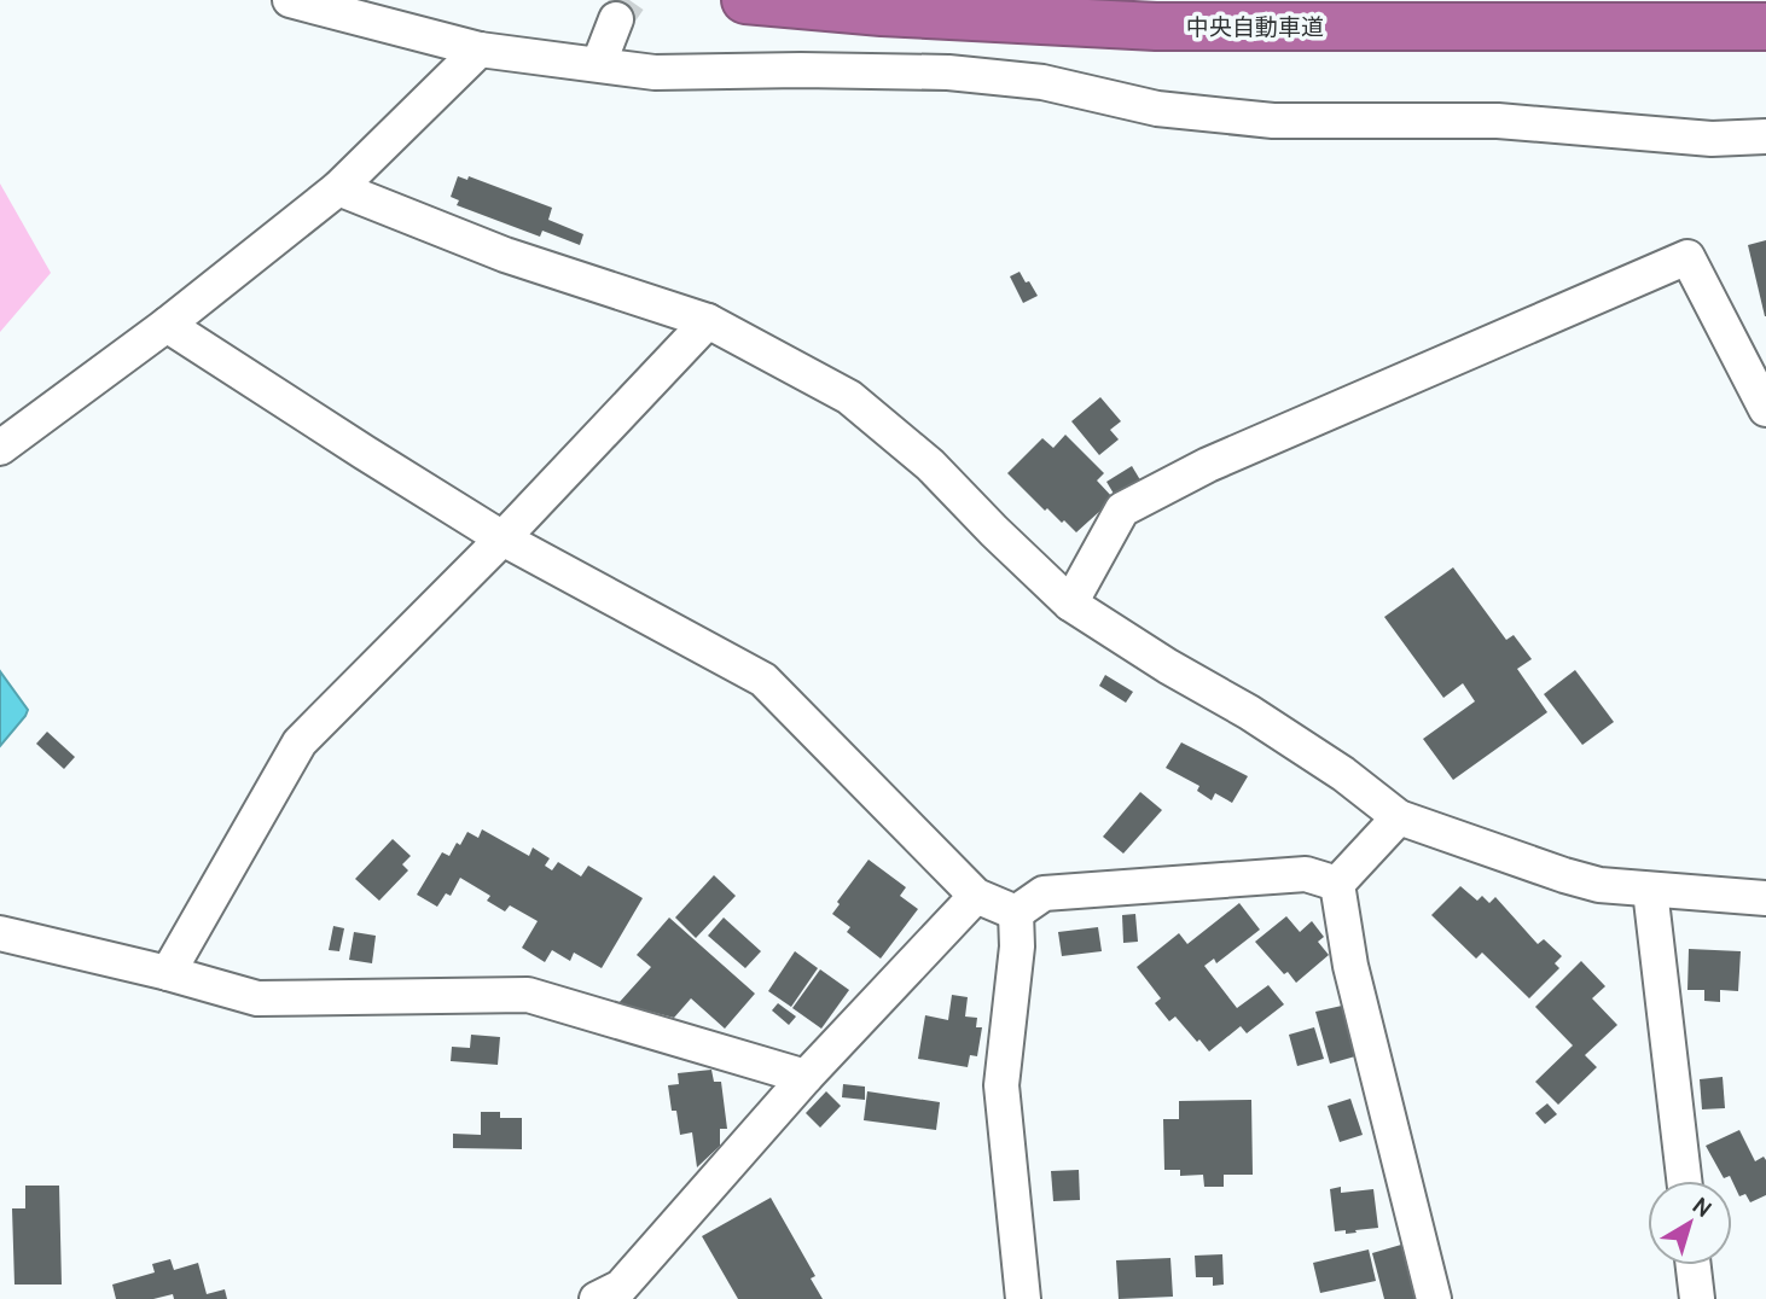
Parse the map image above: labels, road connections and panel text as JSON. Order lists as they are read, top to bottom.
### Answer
{
  "streets": {
    "highway": ["中央自動車道"]
  },
  "north": "top right"
}
